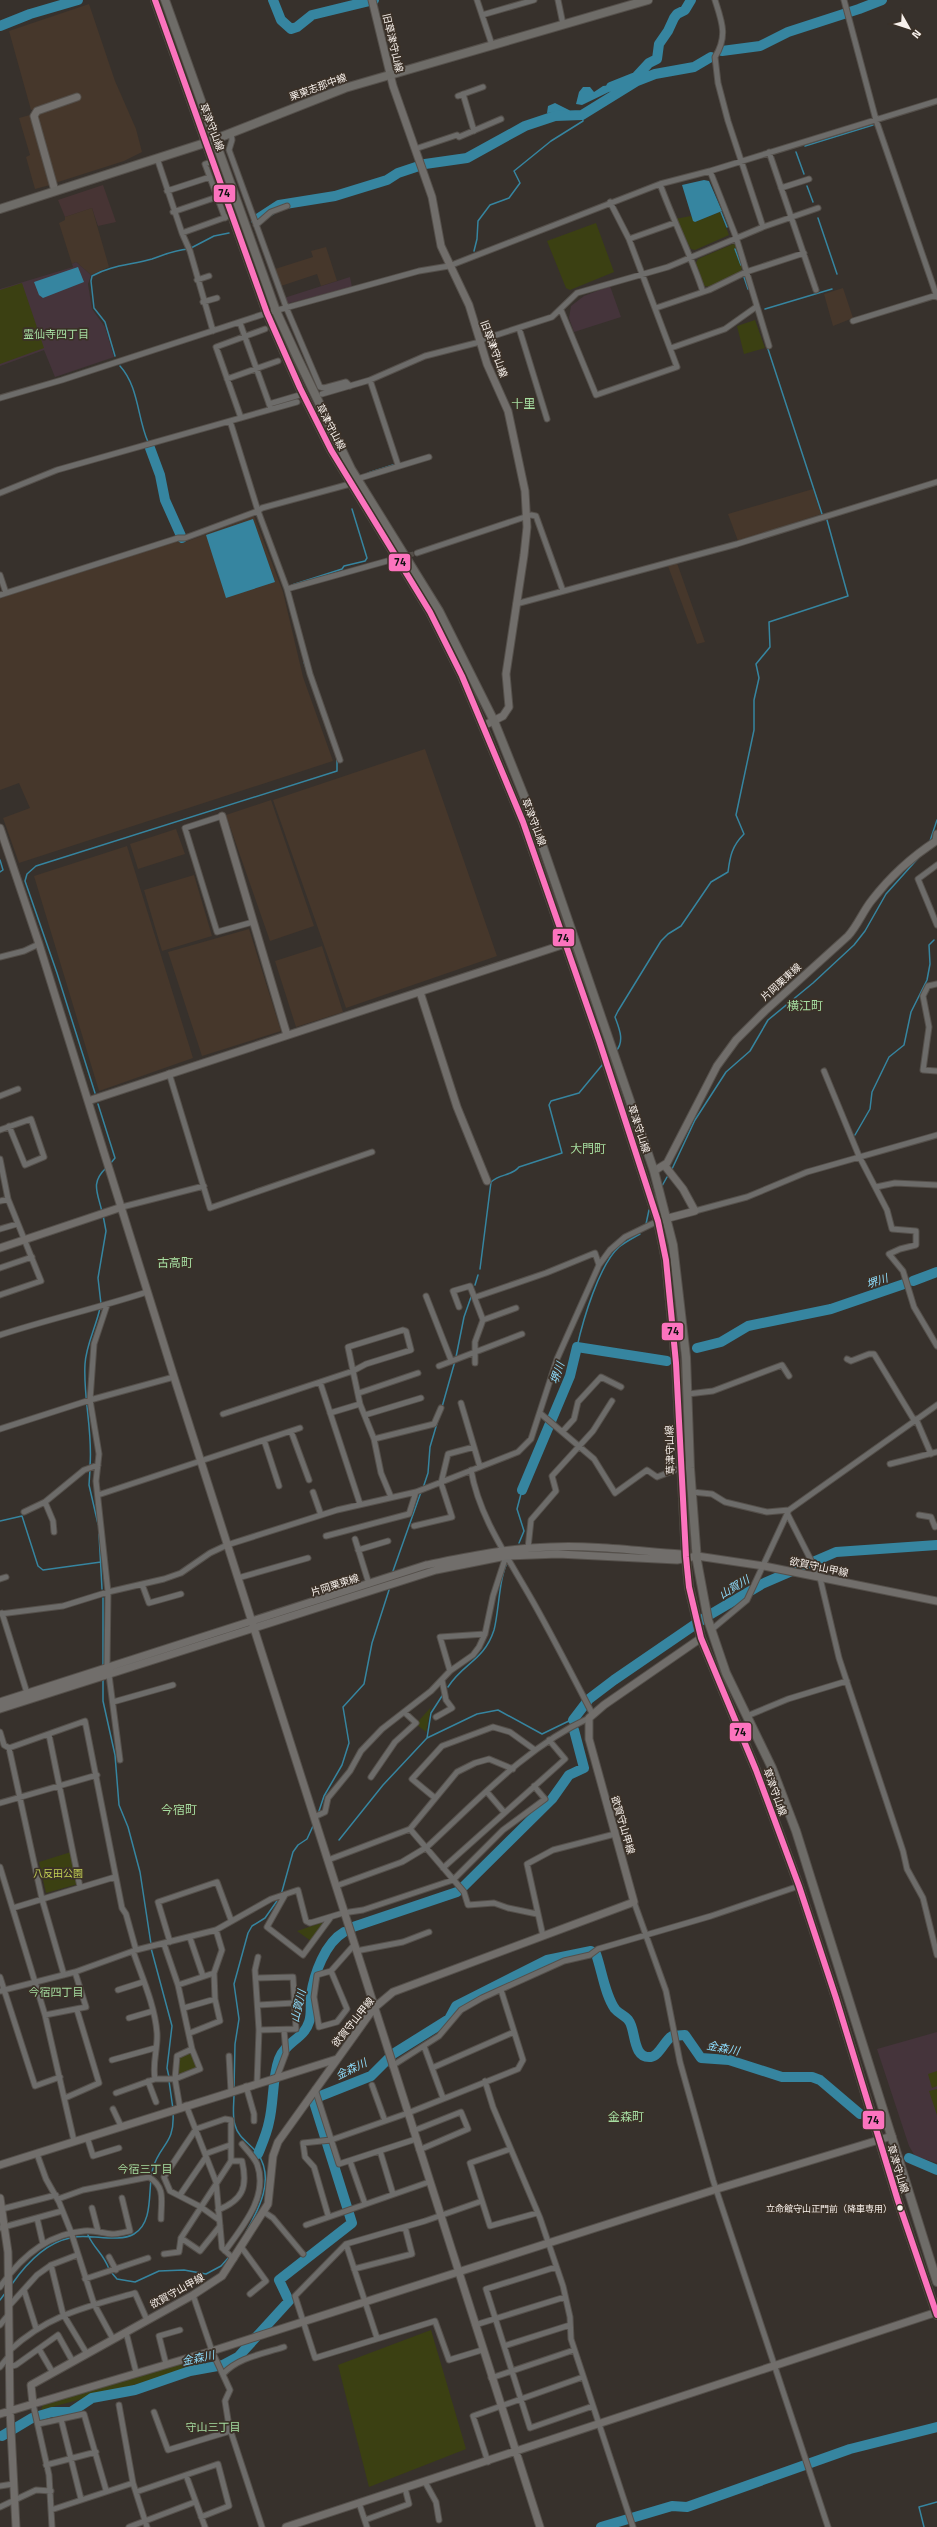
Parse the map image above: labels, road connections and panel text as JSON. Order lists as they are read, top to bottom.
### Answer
{
  "streets": {
    "main road": ["栗東志那中線", "草津守山線"],
    "street": ["旧草津守山線", "片岡栗東線", "欲賀守山甲線"]
  },
  "crossings": [
    ["旧草津守山線", "栗東志那中線"],
    ["旧草津守山線", "草津守山線"],
    ["栗東志那中線", "草津守山線"],
    ["草津守山線", "片岡栗東線"],
    ["草津守山線", "欲賀守山甲線"],
    ["片岡栗東線", "欲賀守山甲線"]
  ],
  "districts": [
    "霊仙寺四丁目",
    "十里",
    "横江町",
    "大門町",
    "古高町",
    "今宿町",
    "今宿四丁目",
    "金森町",
    "今宿三丁目",
    "守山三丁目"
  ],
  "water": ["堺川", "山賀川", "金森川"],
  "parks": ["八反田公園"],
  "places": ["立命館守山正門前（降車専用）"],
  "lines": ["transit line 74"],
  "north": "bottom right"
}
